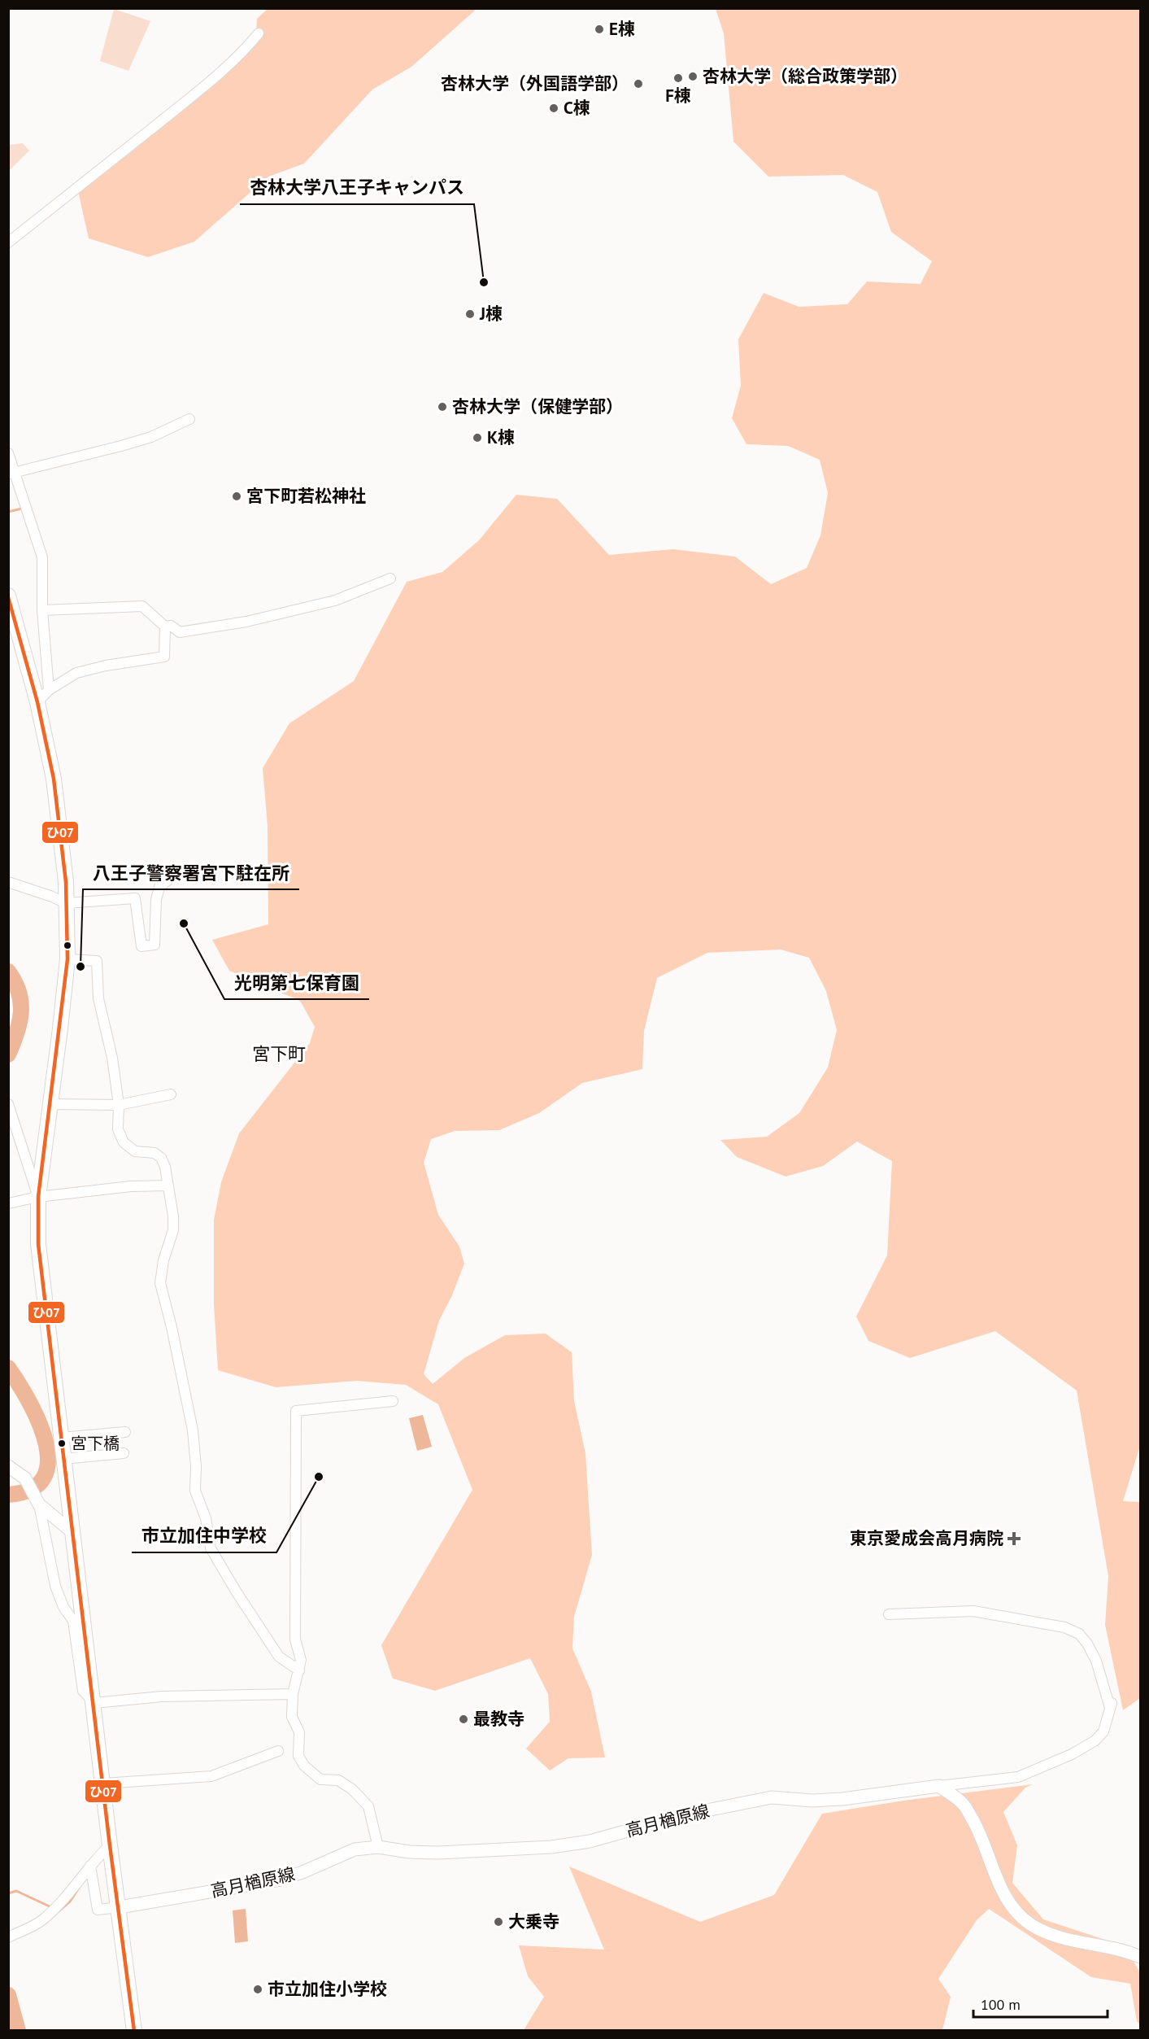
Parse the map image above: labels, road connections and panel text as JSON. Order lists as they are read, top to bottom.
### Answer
{
  "streets": {
    "main road": ["高月楢原線"]
  },
  "districts": ["宮下町"],
  "places": {
    "other": [
      "E棟",
      "杏林大学（総合政策学部）",
      "F棟",
      "杏林大学（外国語学部）",
      "C棟",
      "杏林大学八王子キャンパス",
      "J棟",
      "杏林大学（保健学部）",
      "K棟",
      "宮下町若松神社",
      "光明第七保育園",
      "八王子警察署宮下駐在所",
      "宮下橋",
      "市立加住中学校",
      "最教寺",
      "大乗寺",
      "市立加住小学校"
    ],
    "health": ["東京愛成会高月病院"]
  },
  "lines": ["transit line ひ07"],
  "scale_bar": "100 m"
}
